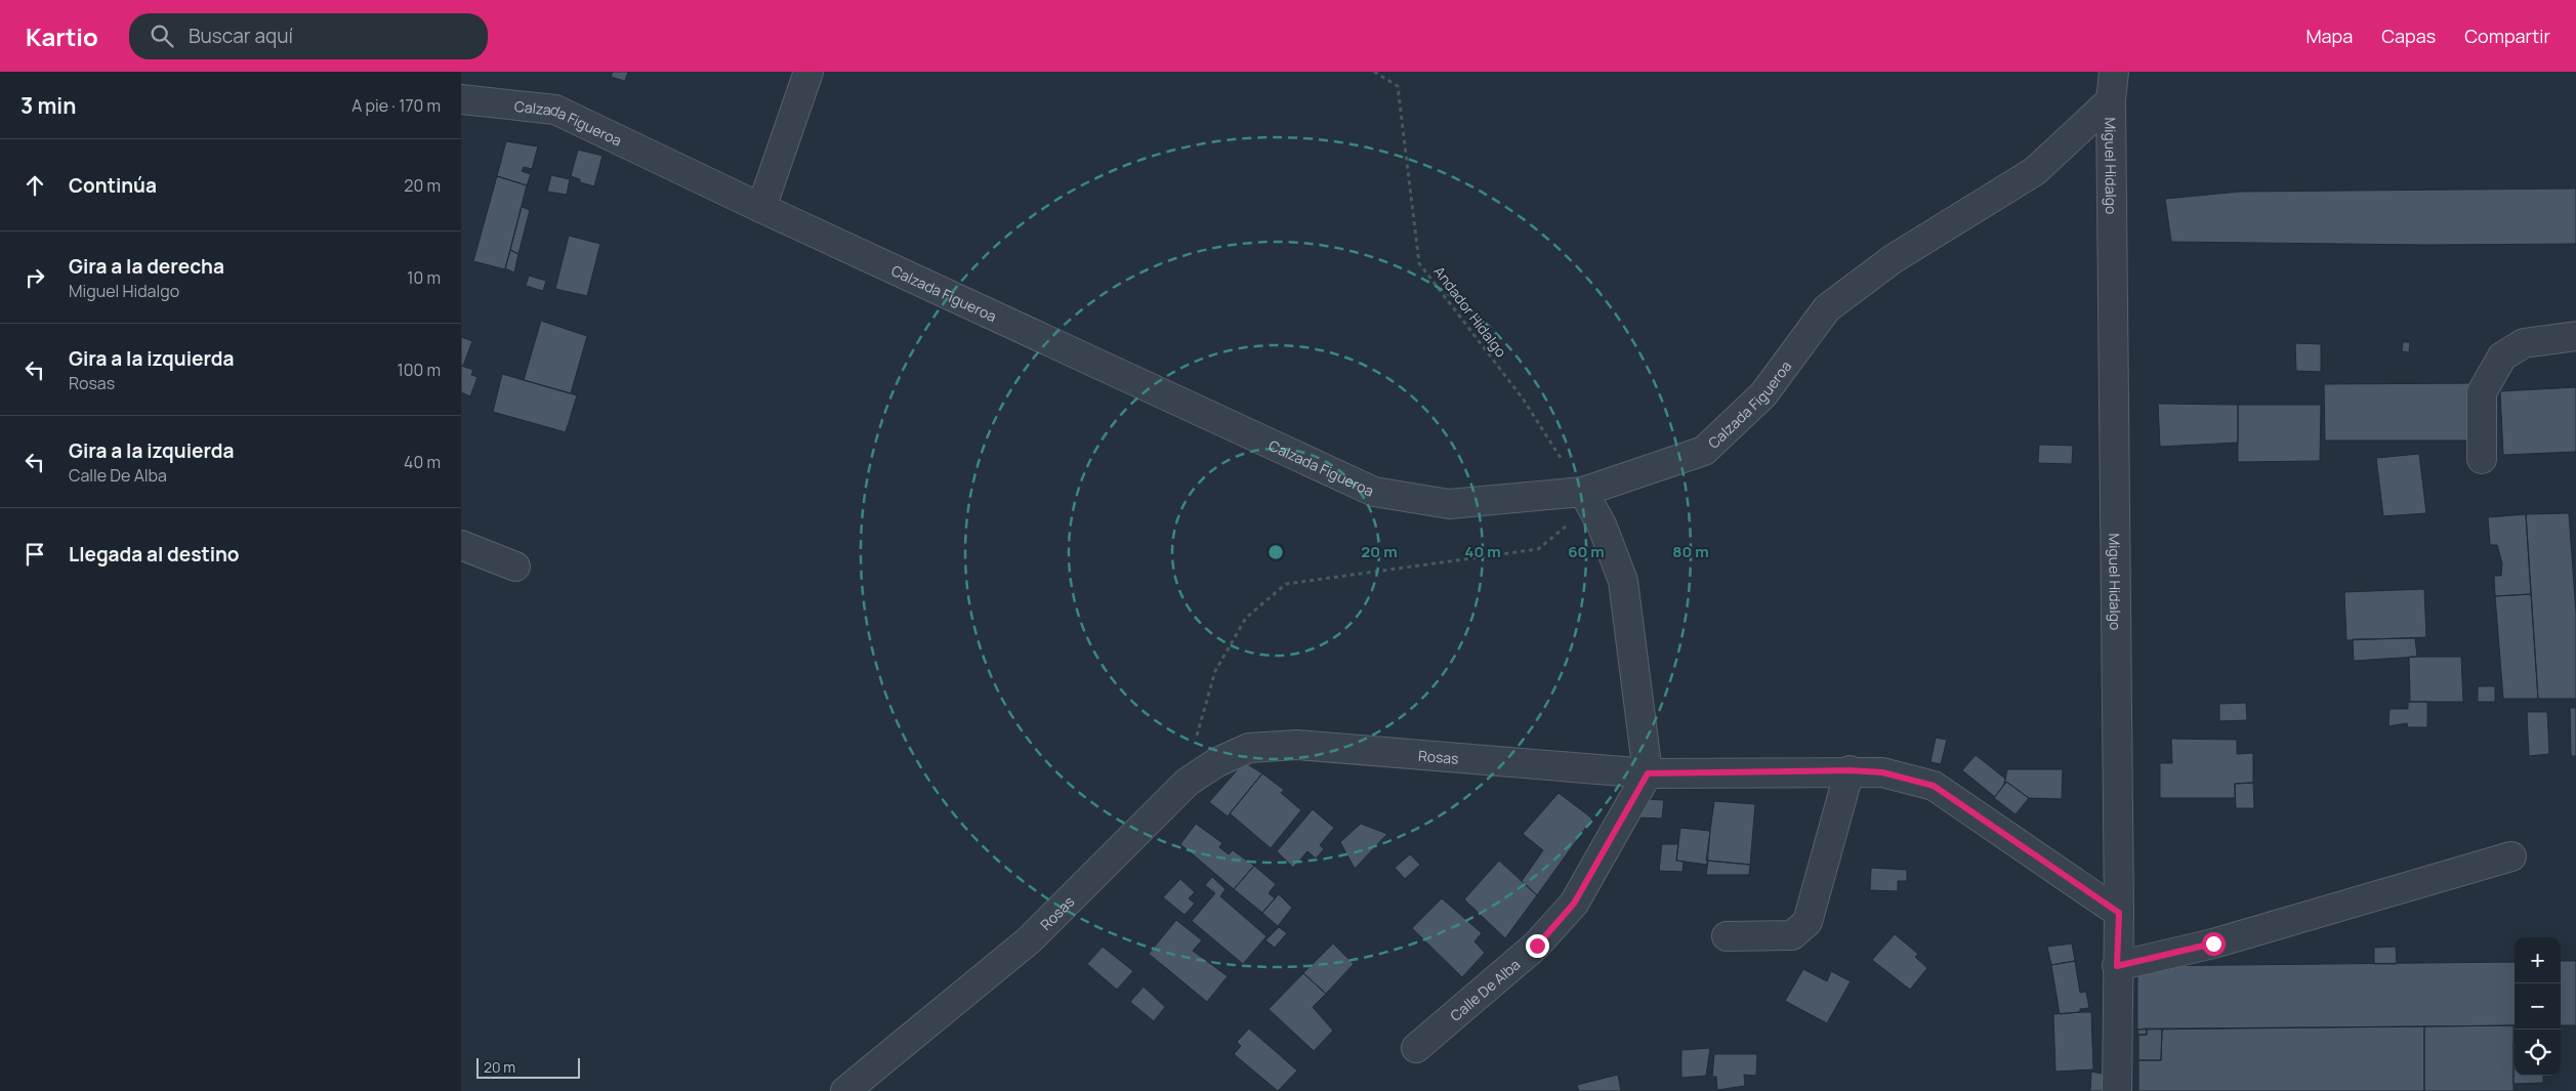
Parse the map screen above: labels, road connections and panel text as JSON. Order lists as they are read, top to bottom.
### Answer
{
  "streets": {
    "street": [
      "Calzada Figueroa",
      "Miguel Hidalgo",
      "Rosas",
      "Calle De Alba"
    ],
    "path": ["Andador Hidalgo"]
  },
  "crossings": [
    ["Calzada Figueroa", "Miguel Hidalgo"],
    ["Calzada Figueroa", "Andador Hidalgo"],
    ["Miguel Hidalgo", "Rosas"],
    ["Rosas", "Calle De Alba"]
  ],
  "scale_bar": "20 m",
  "page": {
    "header": "Kartio",
    "search": "Buscar aquí",
    "nav": ["Mapa", "Capas", "Compartir"],
    "heading": ["3 min", "A pie · 170 m"],
    "list": [
      ["Continúa", "20 m"],
      ["Gira a la derecha", "Miguel Hidalgo", "10 m"],
      ["Gira a la izquierda", "Rosas", "100 m"],
      ["Gira a la izquierda", "Calle De Alba", "40 m"],
      "Llegada al destino"
    ],
    "map_buttons": ["+", "−"],
    "scale": "20 m"
  },
  "rings": [
    "20 m",
    "40 m",
    "60 m",
    "80 m"
  ]
}
